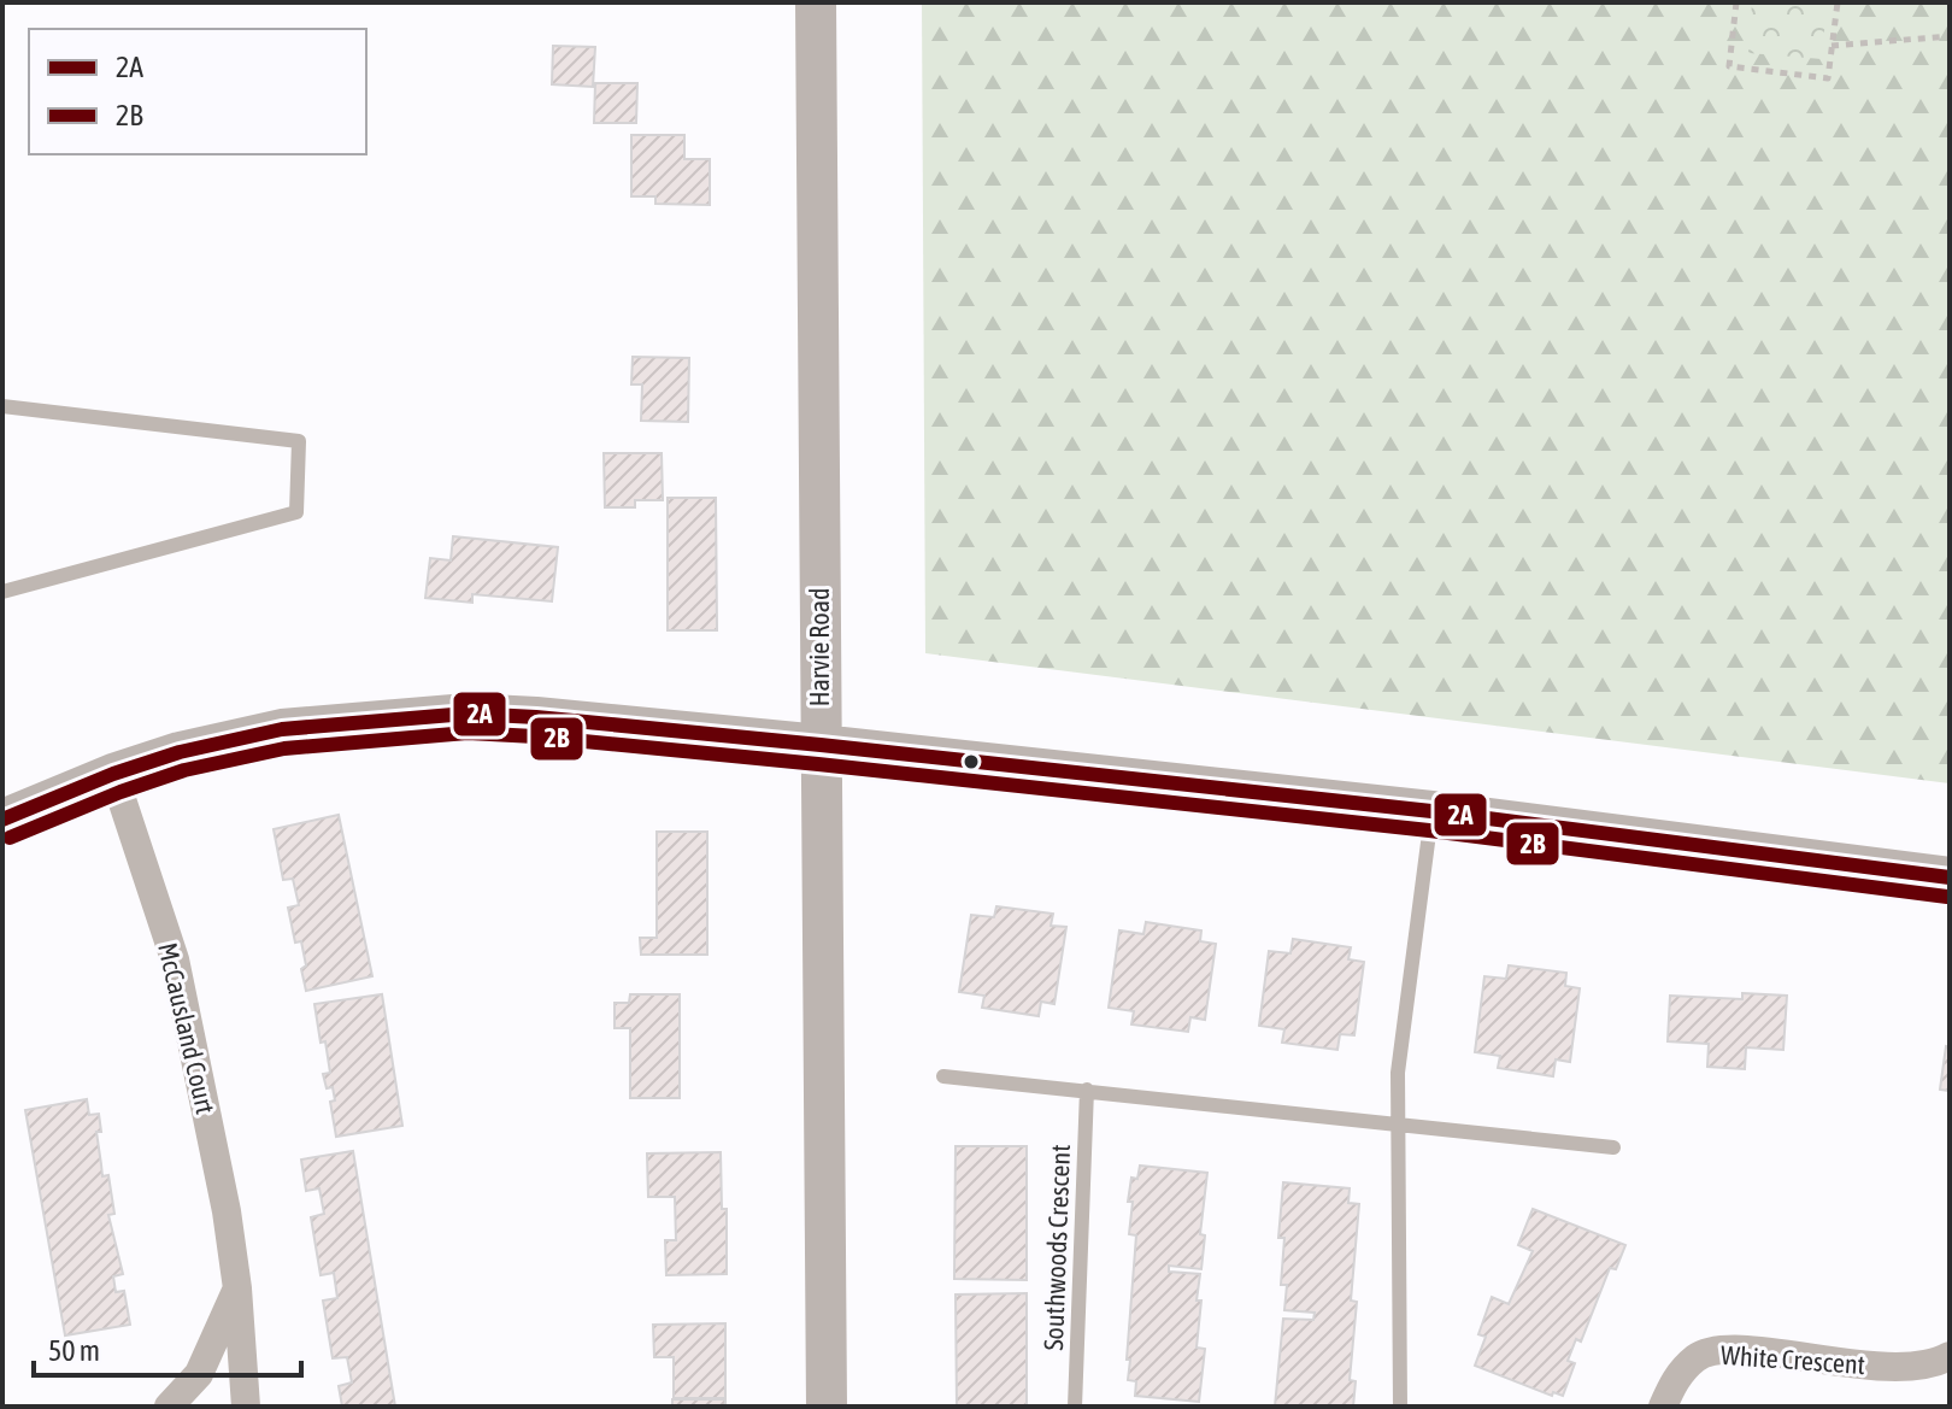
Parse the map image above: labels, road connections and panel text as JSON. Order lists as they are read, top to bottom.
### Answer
{
  "streets": {
    "main road": ["Harvie Road"],
    "street": ["McCausland Court", "White Crescent"],
    "lane": ["Southwoods Crescent"]
  },
  "lines": ["transit line 2A", "transit line 2B"],
  "legend": ["2A", "2B"],
  "scale_bar": "50 m"
}
